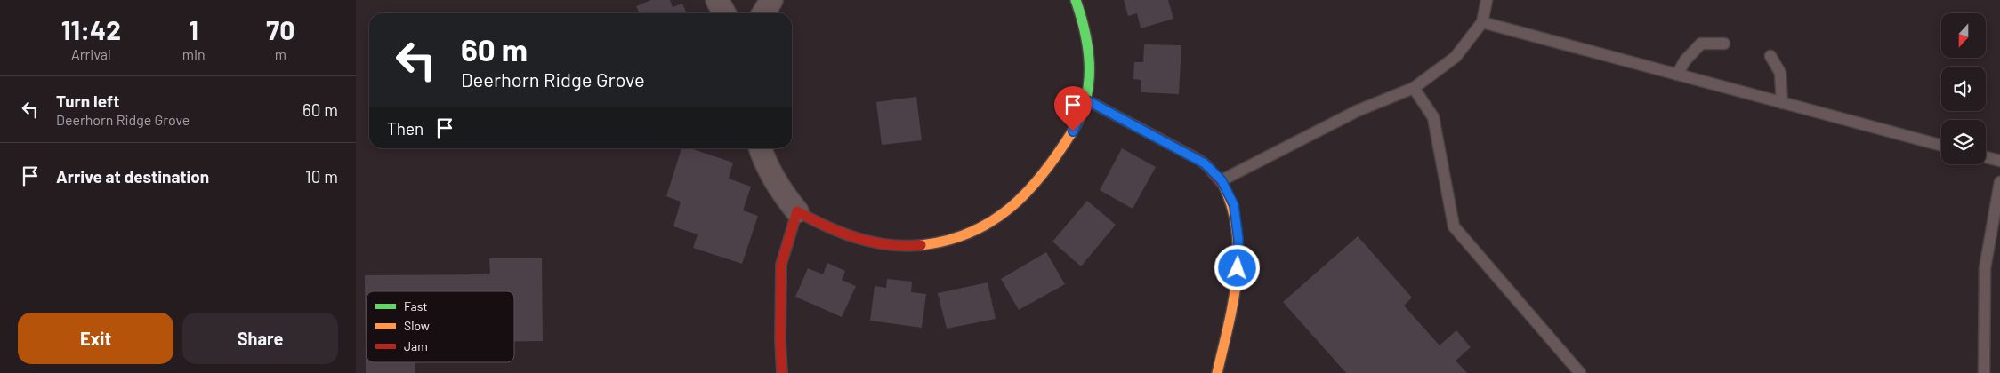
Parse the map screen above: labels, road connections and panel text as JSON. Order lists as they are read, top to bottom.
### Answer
{
  "legend": ["Fast", "Slow", "Jam"],
  "north": "bottom",
  "page": {
    "eta": [
      "11:42",
      "Arrival",
      "1",
      "min",
      "70",
      "m"
    ],
    "turn": ["60 m", "Deerhorn Ridge Grove"],
    "list": [
      {
        "name": "Turn left",
        "note": "Deerhorn Ridge Grove",
        "value": "60 m"
      },
      {
        "name": "Arrive at destination",
        "value": "10 m"
      }
    ],
    "then": "Then",
    "buttons": ["Exit", "Share"]
  }
}
